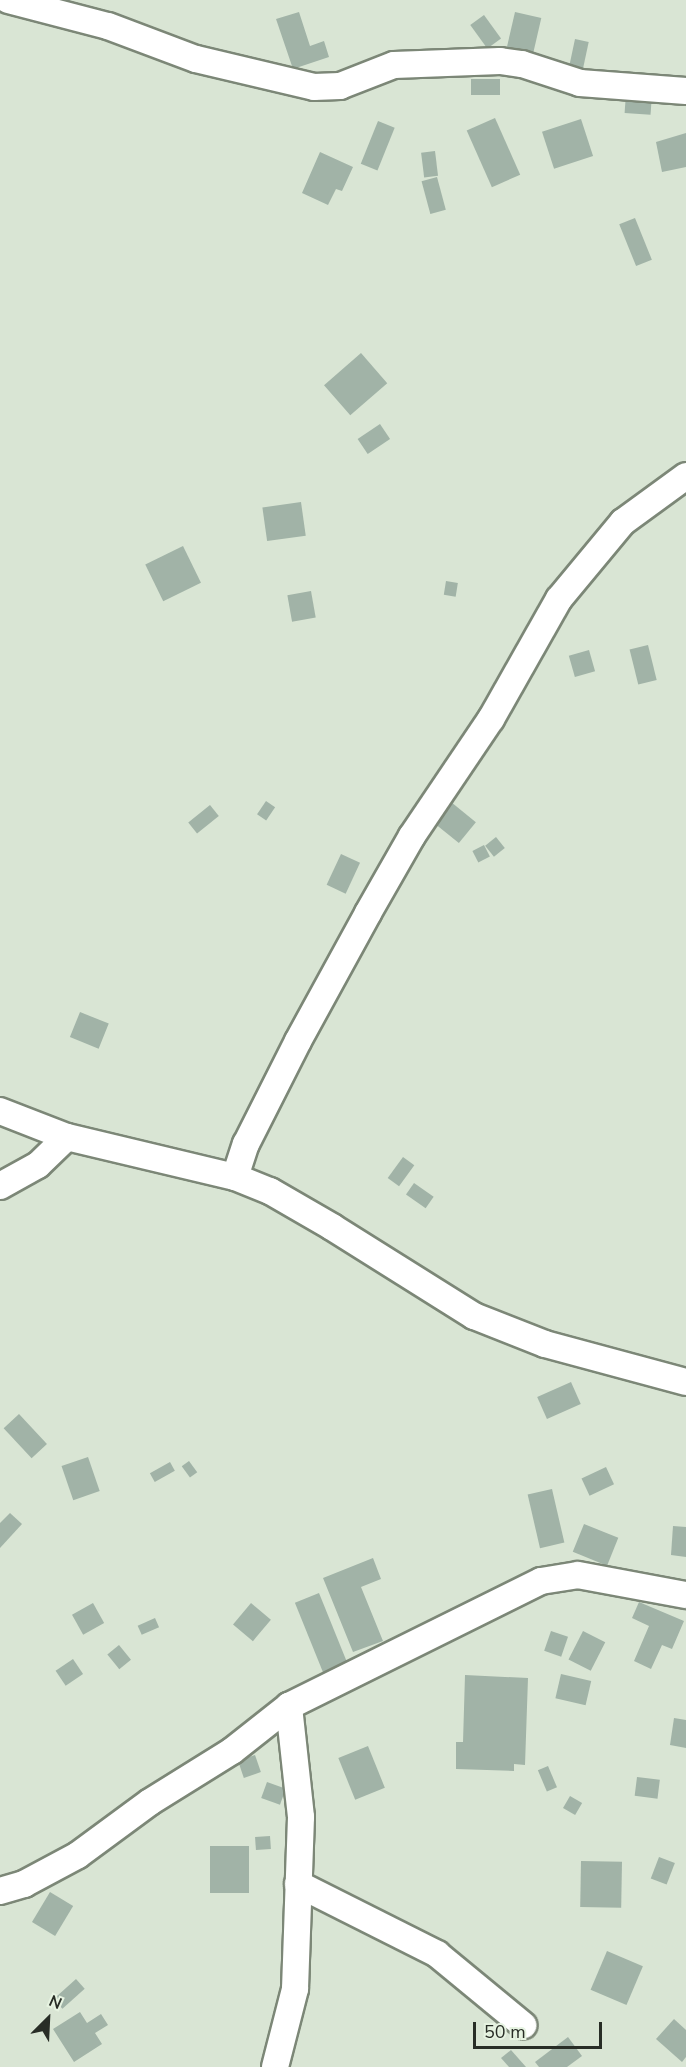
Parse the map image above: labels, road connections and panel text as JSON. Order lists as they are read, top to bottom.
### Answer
{
  "scale_bar": "50 m",
  "north": "top right"
}
